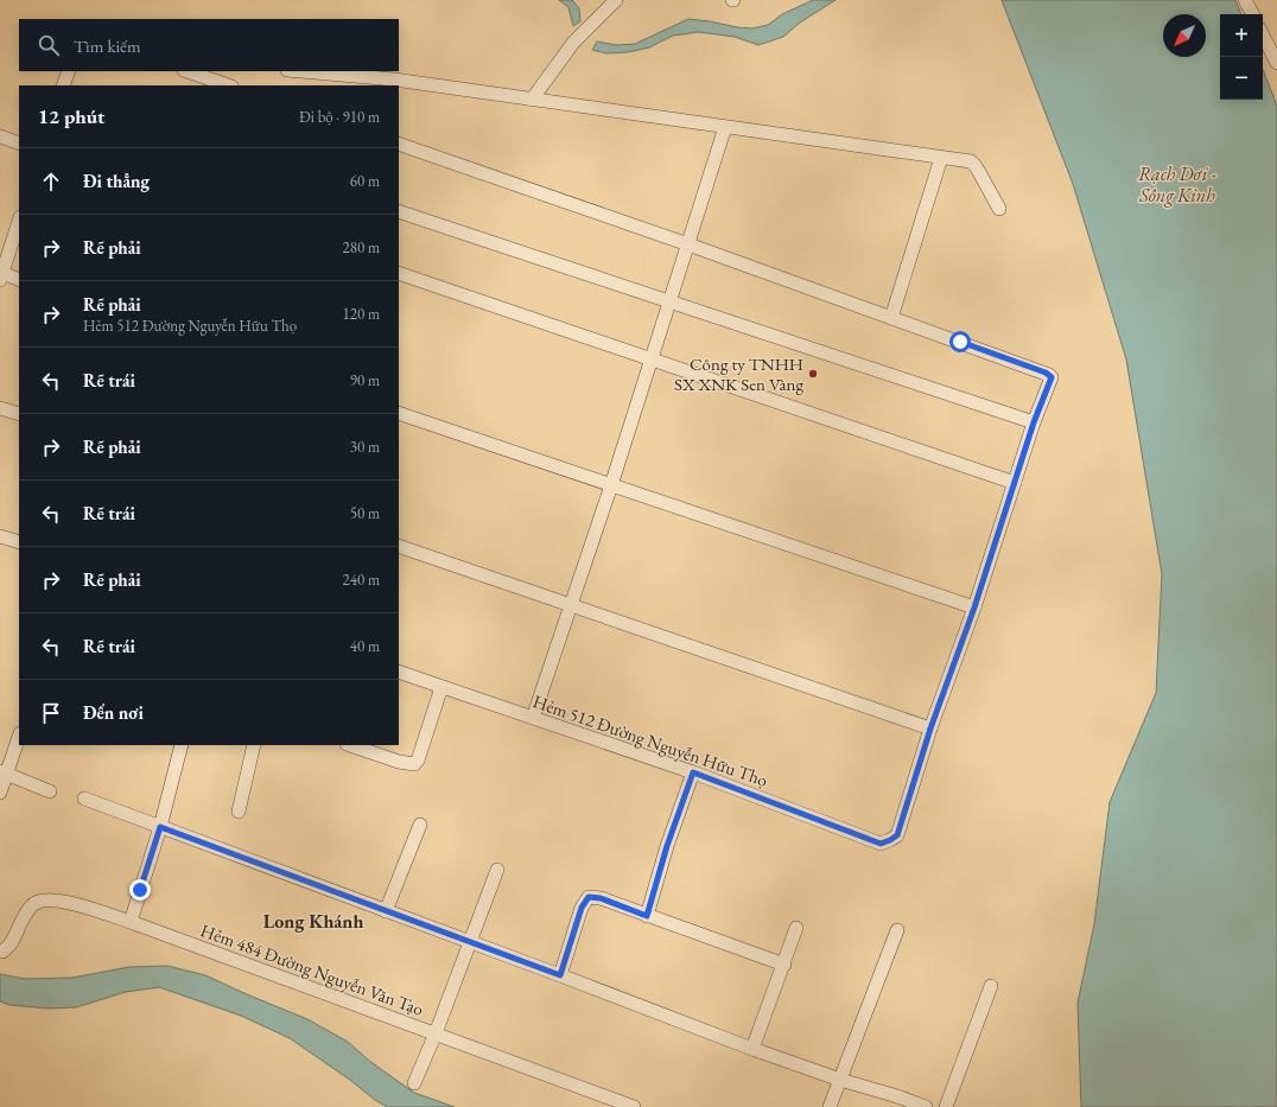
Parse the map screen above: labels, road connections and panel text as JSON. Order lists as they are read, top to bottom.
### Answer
{
  "streets": {
    "street": ["Hẻm 512 Đường Nguyễn Hữu Thọ", "Hẻm 484 Đường Nguyễn Văn Tạo"]
  },
  "districts": ["Long Khánh"],
  "water": ["Rạch Dơi - Sông Kinh"],
  "places": ["Công ty TNHH SX XNK Sen Vàng"],
  "north": "bottom left",
  "page": {
    "map_buttons": ["+", "−"],
    "search": "Tìm kiếm",
    "heading": ["12 phút", "Đi bộ · 910 m"],
    "list": [
      ["Đi thẳng", "60 m"],
      ["Rẽ phải", "280 m"],
      ["Rẽ phải", "Hẻm 512 Đường Nguyễn Hữu Thọ", "120 m"],
      ["Rẽ trái", "90 m"],
      ["Rẽ phải", "30 m"],
      ["Rẽ trái", "50 m"],
      ["Rẽ phải", "240 m"],
      ["Rẽ trái", "40 m"],
      "Đến nơi"
    ]
  }
}
